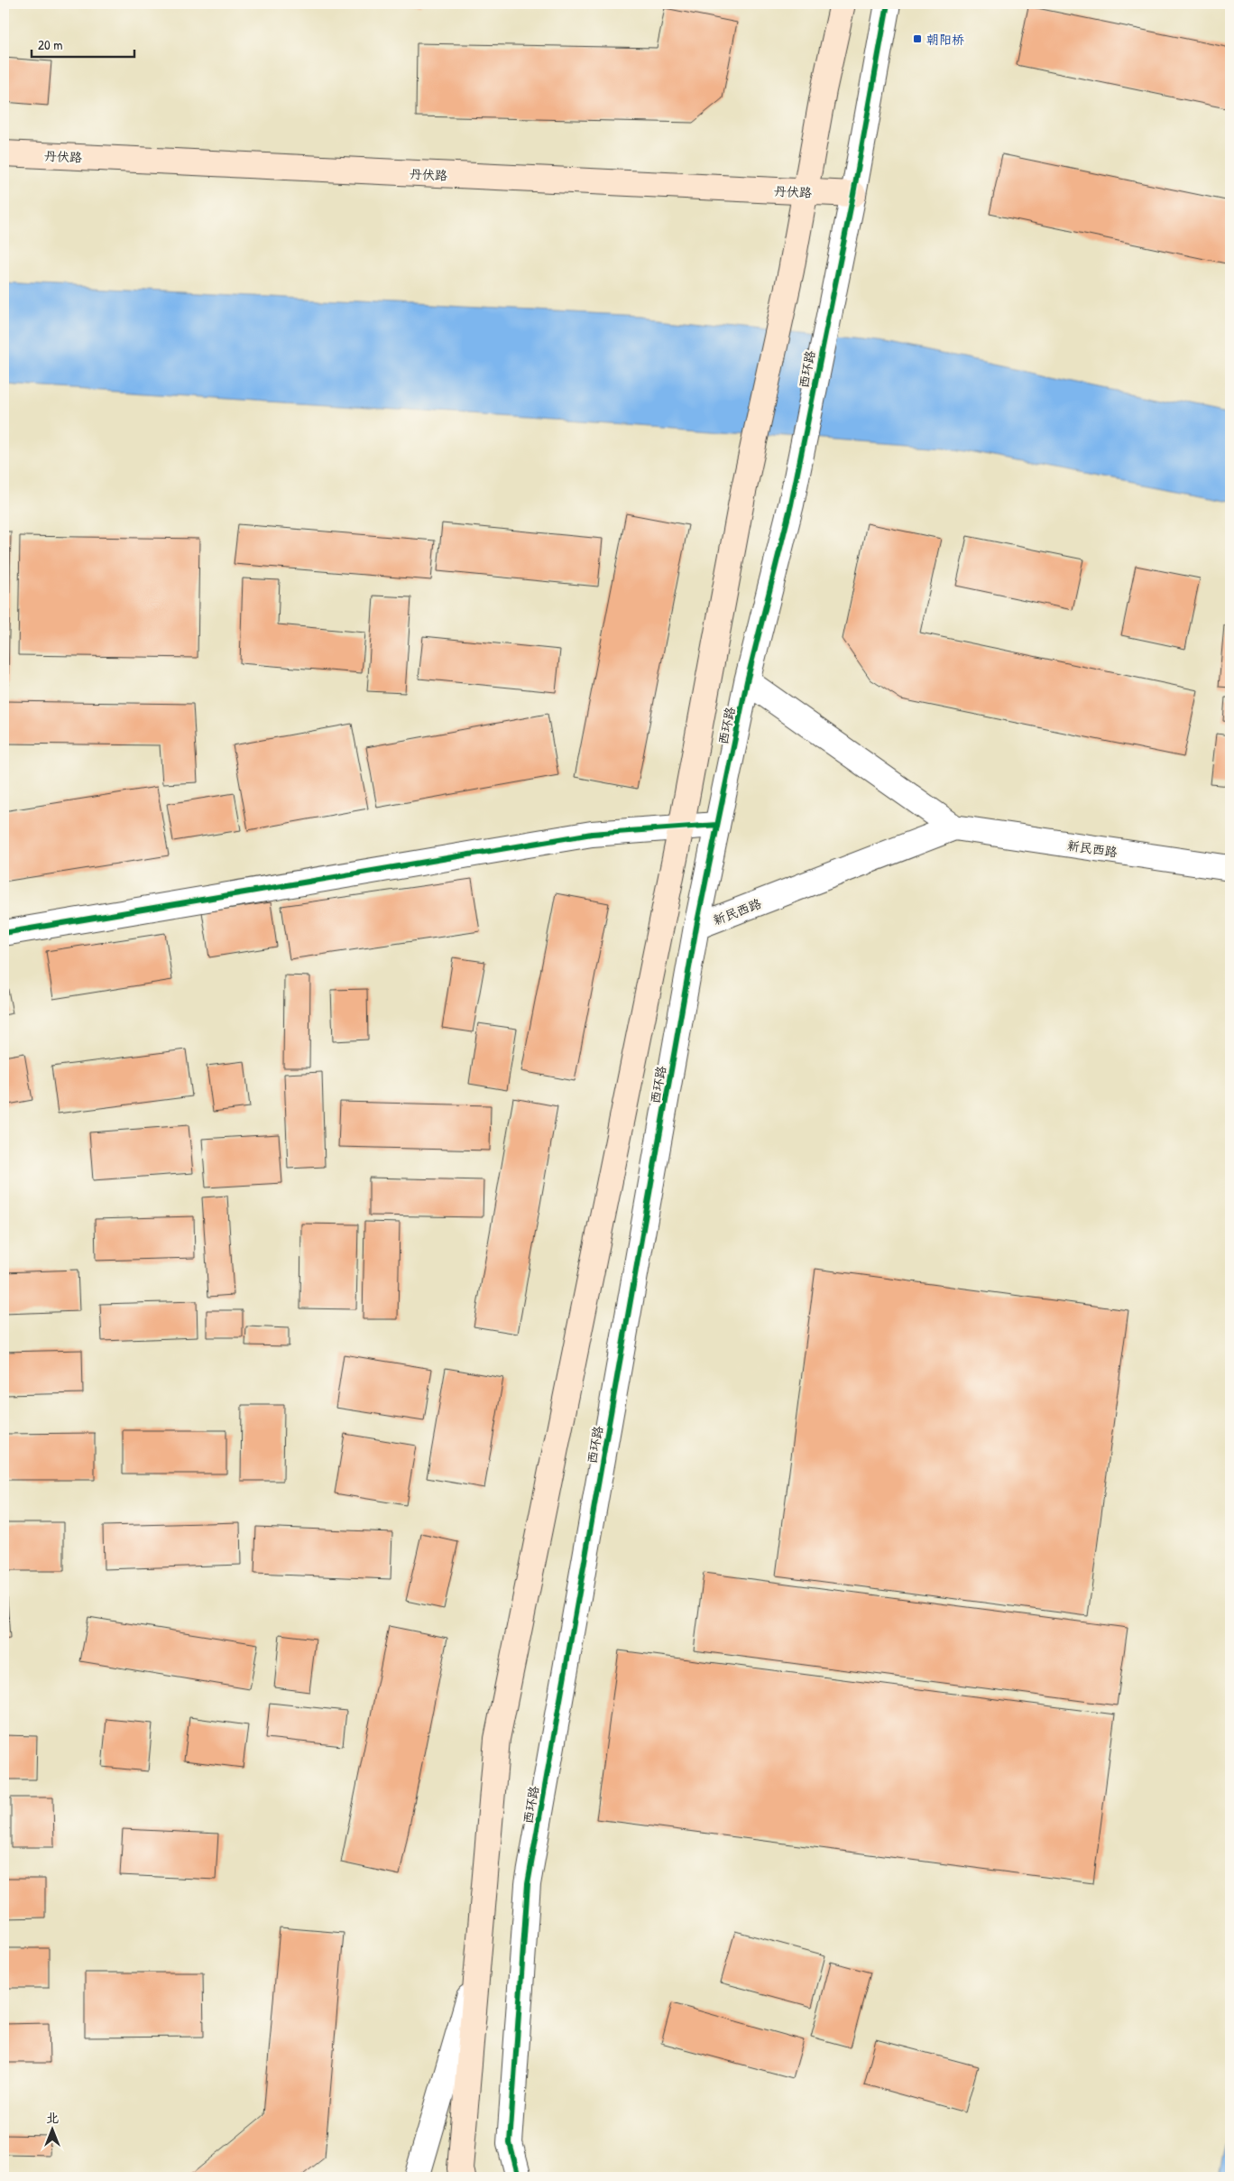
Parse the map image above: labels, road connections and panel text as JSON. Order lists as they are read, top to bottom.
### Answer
{
  "streets": {
    "main road": ["丹伏路", "西环路"],
    "street": ["新民西路"]
  },
  "crossings": [
    ["丹伏路", "西环路"],
    ["西环路", "新民西路"]
  ],
  "places": {
    "transit": ["朝阳桥"]
  },
  "scale_bar": "20 m",
  "north": "top"
}
